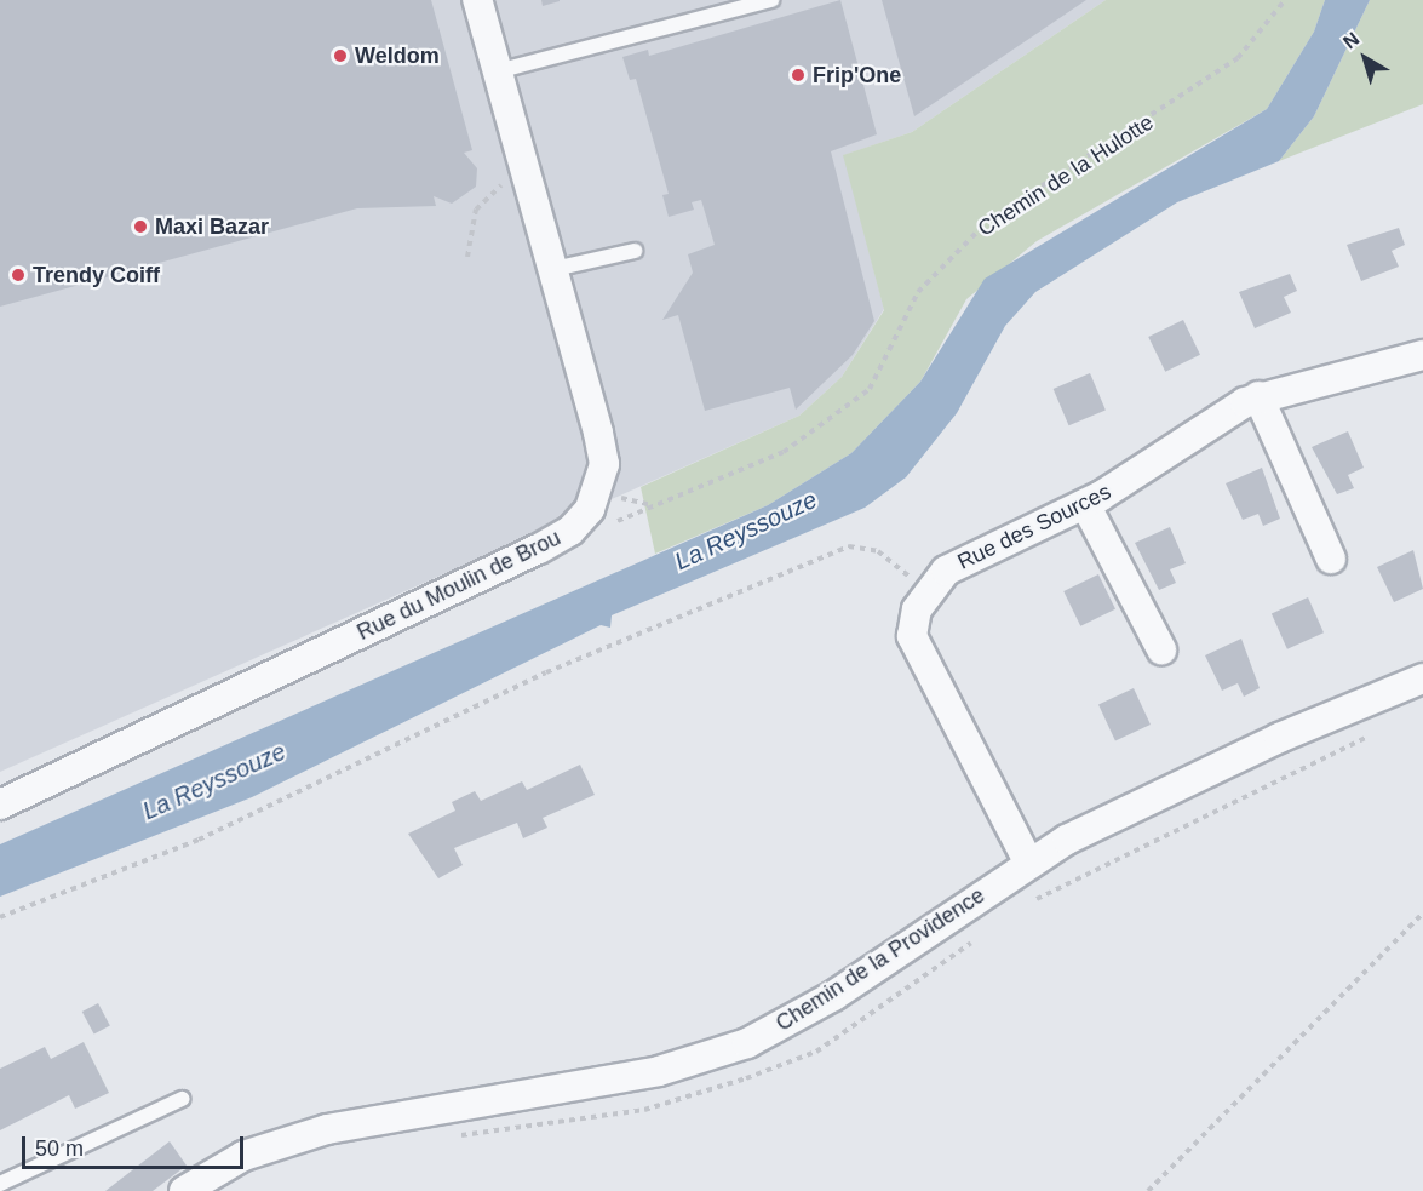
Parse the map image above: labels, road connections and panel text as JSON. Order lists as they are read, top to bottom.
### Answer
{
  "streets": {
    "street": ["Rue des Sources", "Rue du Moulin de Brou", "Chemin de la Providence"],
    "path": ["Chemin de la Hulotte"]
  },
  "crossings": [
    ["Rue des Sources", "Chemin de la Providence"]
  ],
  "water": ["La Reyssouze"],
  "places": [
    "Weldom",
    "Frip'One",
    "Maxi Bazar",
    "Trendy Coiff"
  ],
  "scale_bar": "50 m",
  "north": "top left"
}
